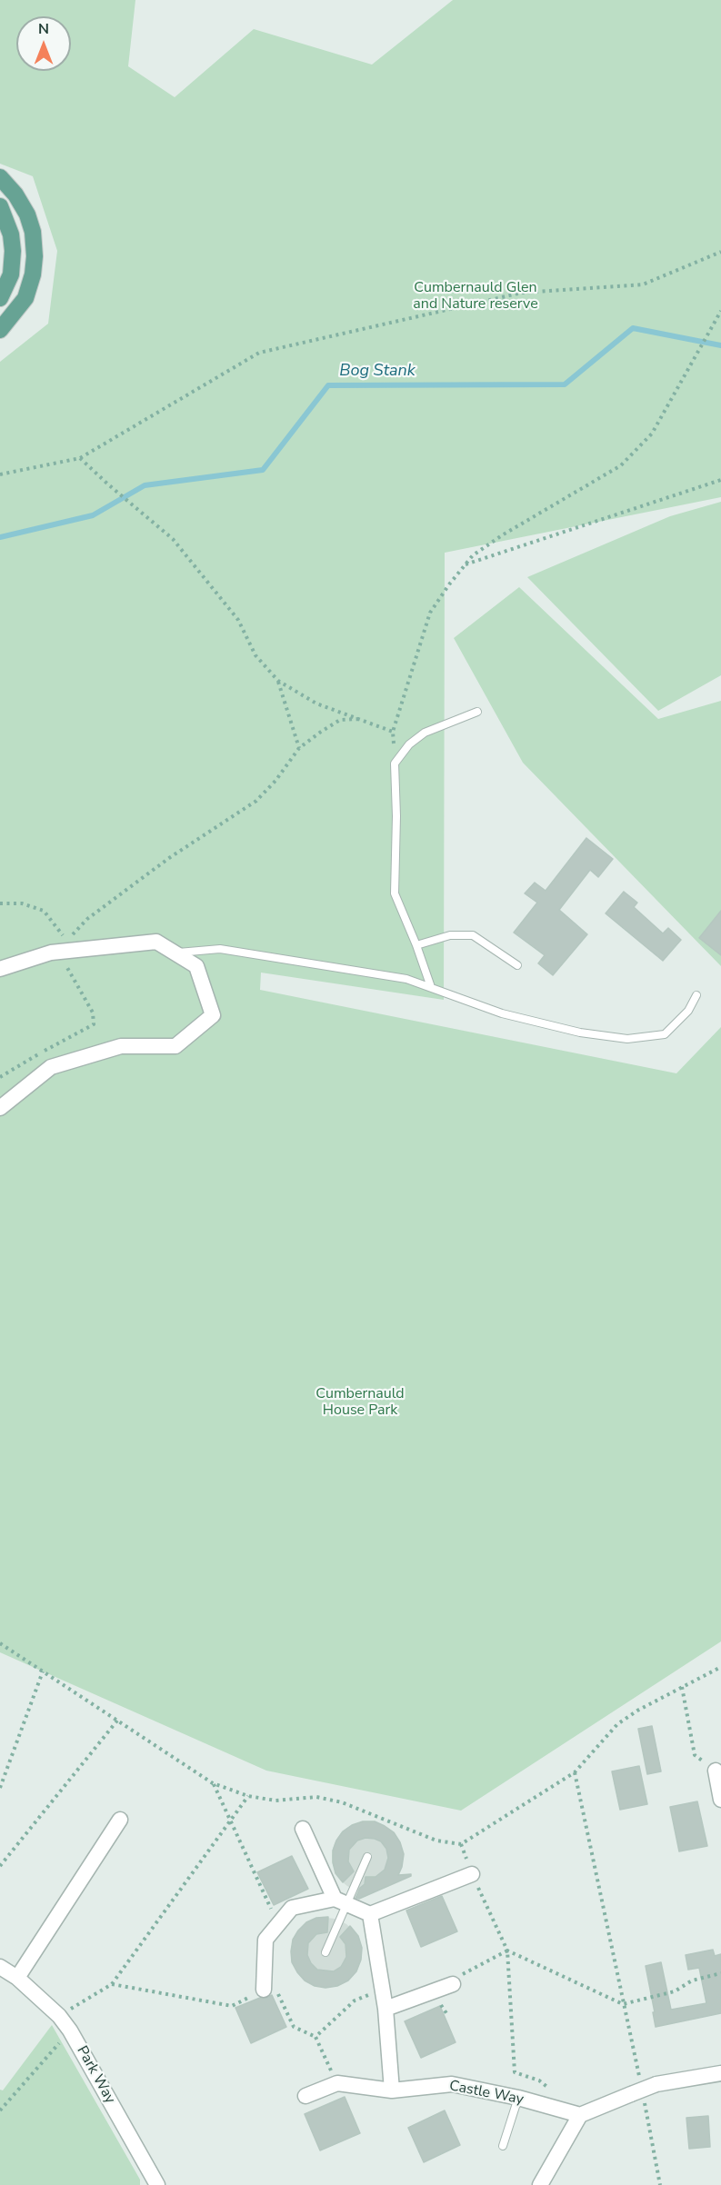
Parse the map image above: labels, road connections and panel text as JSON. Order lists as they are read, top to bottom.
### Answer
{
  "streets": {
    "street": ["Park Way", "Castle Way"]
  },
  "water": ["Bog Stank"],
  "parks": ["Cumbernauld Glen and Nature reserve", "Cumbernauld House Park"],
  "north": "top"
}
